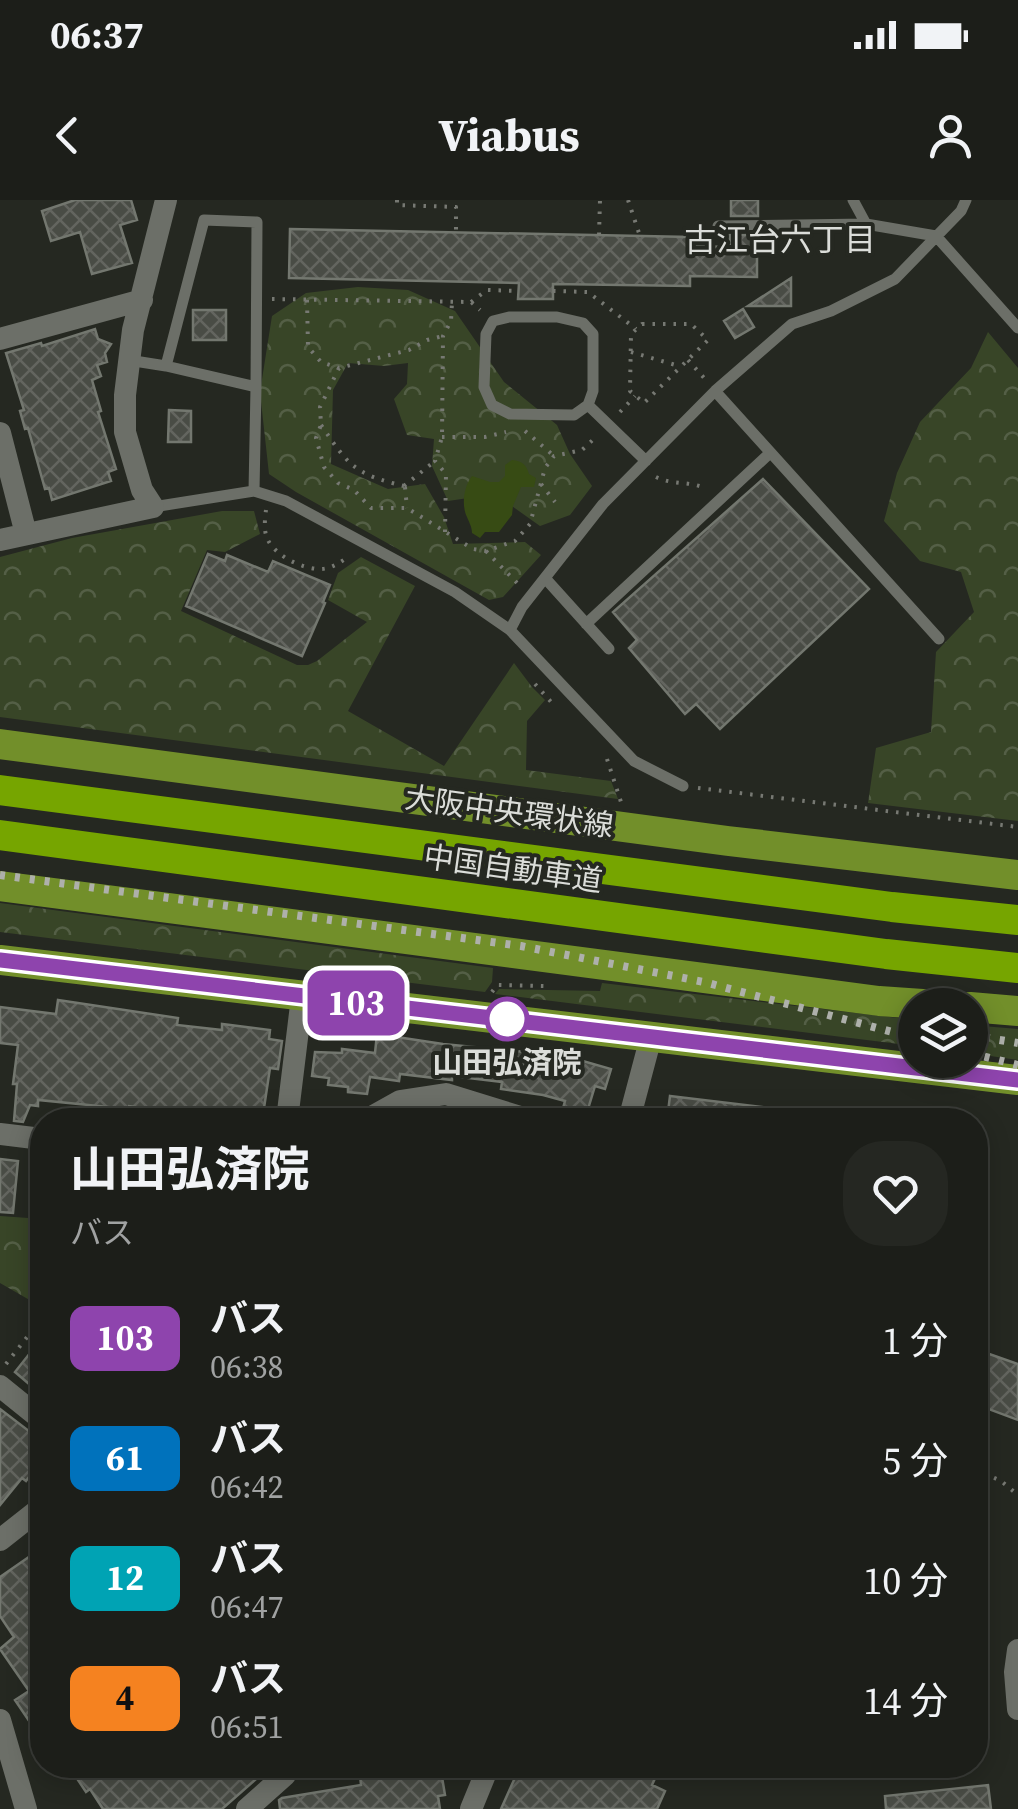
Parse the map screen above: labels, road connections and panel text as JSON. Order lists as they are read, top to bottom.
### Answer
{
  "streets": {
    "highway": ["中国自動車道"],
    "main road": ["大阪中央環状線"]
  },
  "districts": ["古江台六丁目"],
  "places": ["山田弘済院"],
  "lines": ["bus line 103"],
  "page": {
    "status": "06:37",
    "header": "Viabus",
    "on_map": "103",
    "heading": ["山田弘済院", "バス"],
    "list": [
      {
        "mark": "103",
        "name": "バス",
        "note": "06:38",
        "value": "1 分"
      },
      {
        "mark": "61",
        "name": "バス",
        "note": "06:42",
        "value": "5 分"
      },
      {
        "mark": "12",
        "name": "バス",
        "note": "06:47",
        "value": "10 分"
      },
      {
        "mark": "4",
        "name": "バス",
        "note": "06:51",
        "value": "14 分"
      }
    ]
  }
}
